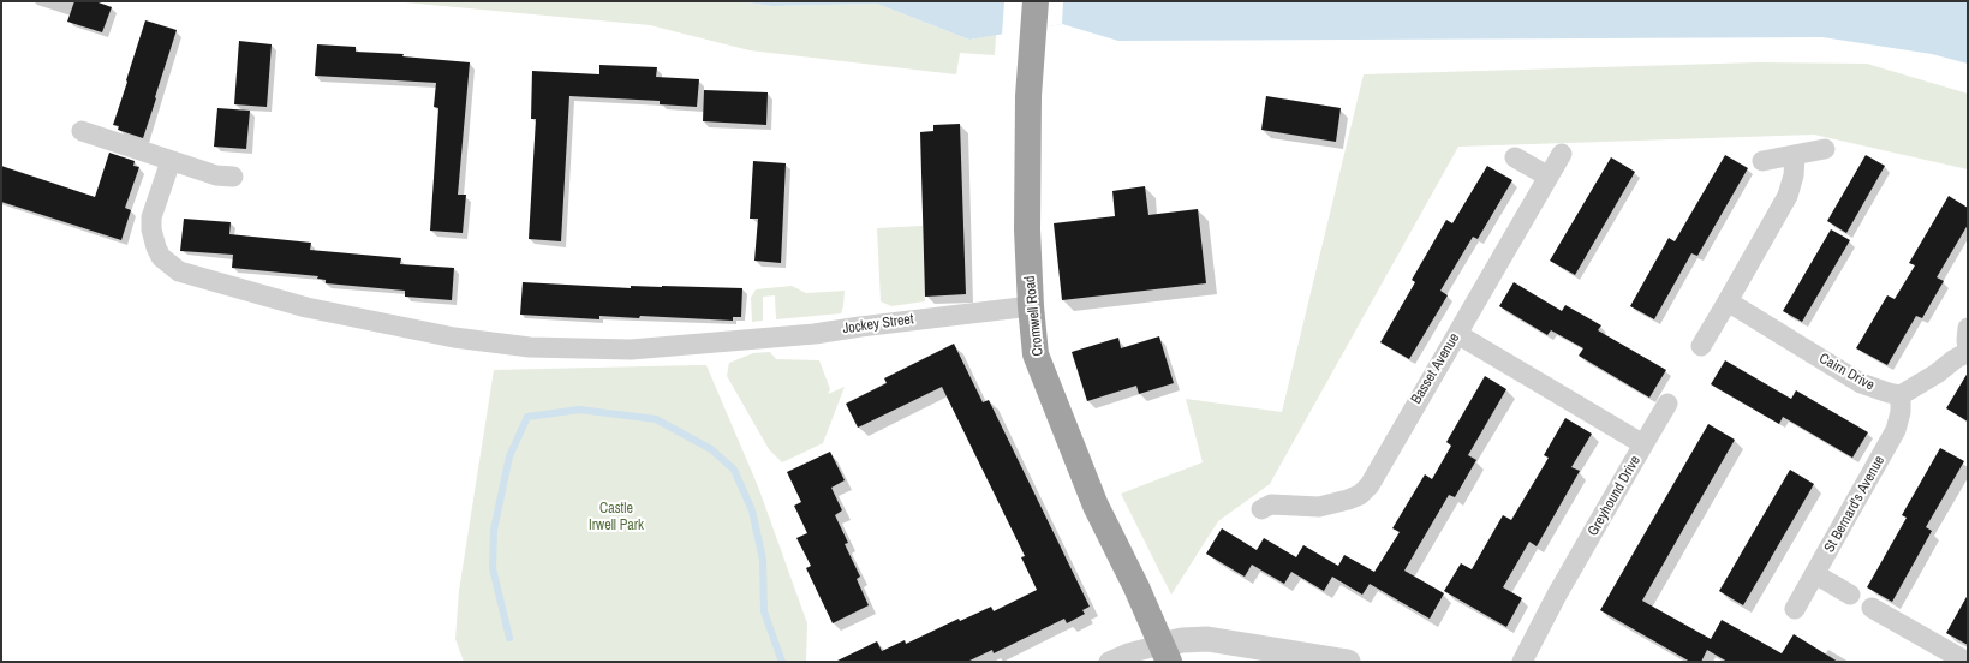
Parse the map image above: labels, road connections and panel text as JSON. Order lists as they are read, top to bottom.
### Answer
{
  "streets": {
    "highway": ["Cromwell Road"],
    "street": [
      "Jockey Street",
      "Basset Avenue",
      "Cairn Drive",
      "Greyhound Drive",
      "St Bernard's Avenue"
    ]
  },
  "crossings": [
    ["Cromwell Road", "Jockey Street"],
    ["Basset Avenue", "Greyhound Drive"],
    ["Cairn Drive", "St Bernard's Avenue"]
  ],
  "parks": ["Castle Irwell Park"]
}
